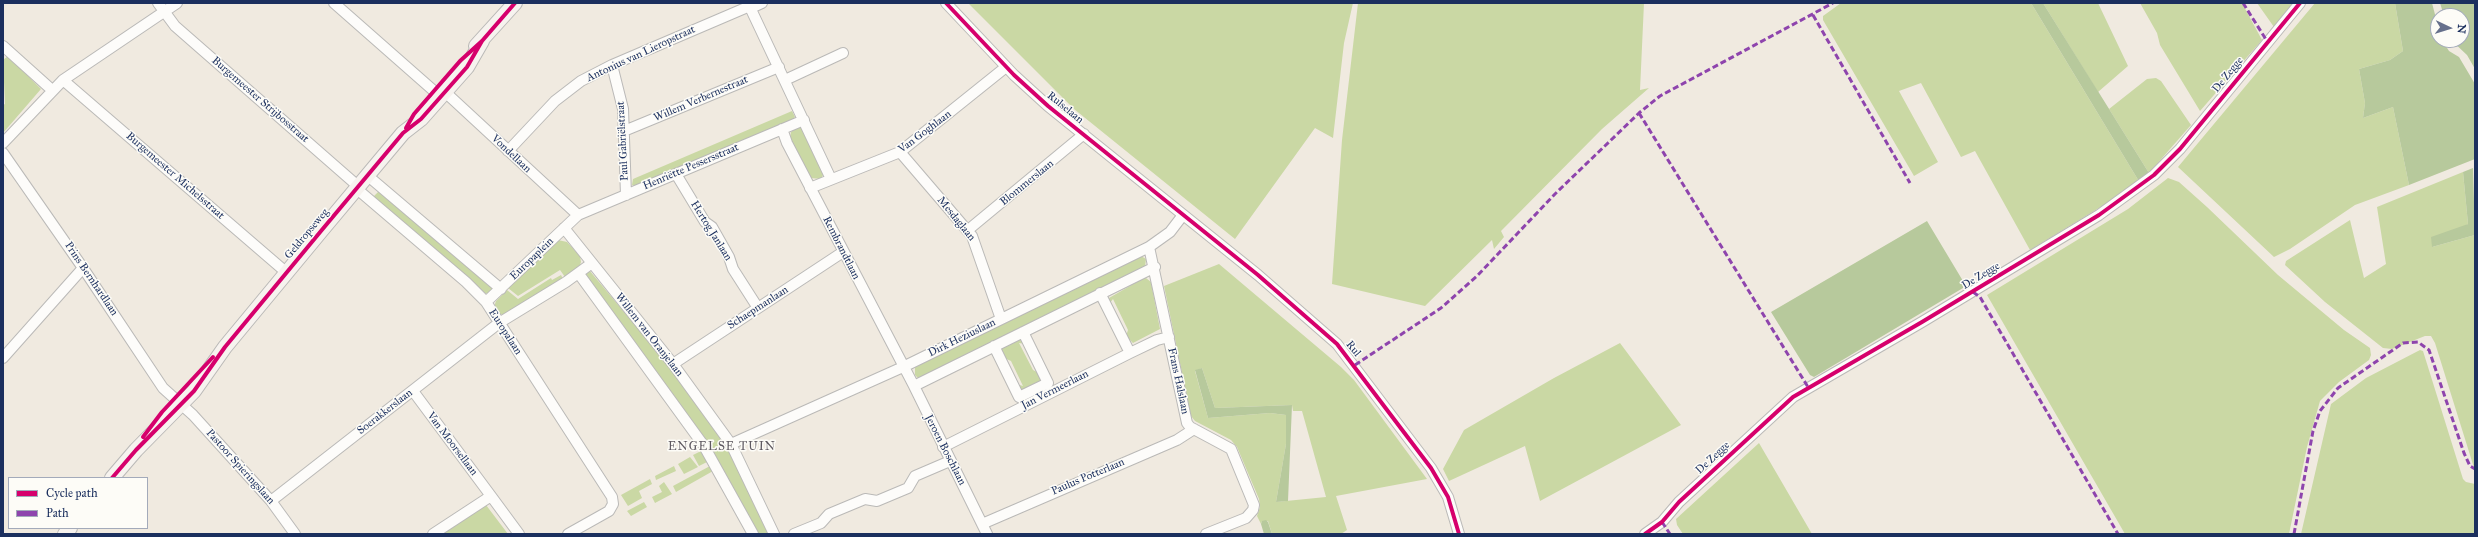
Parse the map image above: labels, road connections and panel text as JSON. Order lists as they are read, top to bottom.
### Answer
{
  "streets": {
    "street": [
      "Antonius van Lieropstraat",
      "De Zegge",
      "Willem Verbernestraat",
      "Burgemeester Strijbosstraat",
      "Rulselaan",
      "Van Goghlaan",
      "Paul Gabriëlstraat",
      "Vondellaan",
      "Henriëtte Pessersstraat",
      "Burgemeester Michelsstraat",
      "Blommerslaan",
      "Mesdaglaan",
      "Hertog Janlaan",
      "Geldropseweg",
      "Rembrandtlaan",
      "Europaplein",
      "Prins Bernhardlaan",
      "Schaepmanlaan",
      "Europalaan",
      "Willem van Oranjelaan",
      "Dirk Heziuslaan",
      "Rul",
      "Frans Halslaan",
      "Jan Vermeerlaan",
      "Soerakkerslaan",
      "Van Moorsellaan",
      "Jeroen Boschlaan",
      "Pastoor Spieringslaan",
      "Paulus Potterlaan"
    ]
  },
  "crossings": [
    ["Antonius van Lieropstraat", "Paul Gabriëlstraat"],
    ["Antonius van Lieropstraat", "Vondellaan"],
    ["Willem Verbernestraat", "Paul Gabriëlstraat"],
    ["Burgemeester Strijbosstraat", "Geldropseweg"],
    ["Burgemeester Strijbosstraat", "Europalaan"],
    ["Rulselaan", "Van Goghlaan"],
    ["Rulselaan", "Blommerslaan"],
    ["Rulselaan", "Dirk Heziuslaan"],
    ["Rulselaan", "Rul"],
    ["Van Goghlaan", "Mesdaglaan"],
    ["Van Goghlaan", "Rembrandtlaan"],
    ["Paul Gabriëlstraat", "Henriëtte Pessersstraat"],
    ["Vondellaan", "Henriëtte Pessersstraat"],
    ["Vondellaan", "Geldropseweg"],
    ["Vondellaan", "Europaplein"],
    ["Henriëtte Pessersstraat", "Hertog Janlaan"],
    ["Henriëtte Pessersstraat", "Rembrandtlaan"],
    ["Henriëtte Pessersstraat", "Europaplein"],
    ["Burgemeester Michelsstraat", "Geldropseweg"],
    ["Blommerslaan", "Mesdaglaan"],
    ["Mesdaglaan", "Dirk Heziuslaan"],
    ["Hertog Janlaan", "Schaepmanlaan"],
    ["Geldropseweg", "Prins Bernhardlaan"],
    ["Geldropseweg", "Europalaan"],
    ["Geldropseweg", "Pastoor Spieringslaan"],
    ["Rembrandtlaan", "Schaepmanlaan"],
    ["Rembrandtlaan", "Dirk Heziuslaan"],
    ["Rembrandtlaan", "Jeroen Boschlaan"],
    ["Europaplein", "Europalaan"],
    ["Europaplein", "Willem van Oranjelaan"],
    ["Prins Bernhardlaan", "Pastoor Spieringslaan"],
    ["Schaepmanlaan", "Willem van Oranjelaan"],
    ["Europalaan", "Soerakkerslaan"],
    ["Willem van Oranjelaan", "Dirk Heziuslaan"],
    ["Dirk Heziuslaan", "Rul"],
    ["Dirk Heziuslaan", "Frans Halslaan"],
    ["Dirk Heziuslaan", "Jeroen Boschlaan"],
    ["Frans Halslaan", "Jan Vermeerlaan"],
    ["Frans Halslaan", "Paulus Potterlaan"],
    ["Jan Vermeerlaan", "Jeroen Boschlaan"],
    ["Soerakkerslaan", "Van Moorsellaan"],
    ["Soerakkerslaan", "Pastoor Spieringslaan"],
    ["Jeroen Boschlaan", "Paulus Potterlaan"]
  ],
  "districts": ["ENGELSE TUIN"],
  "legend": ["Cycle path", "Path"],
  "north": "right"
}
